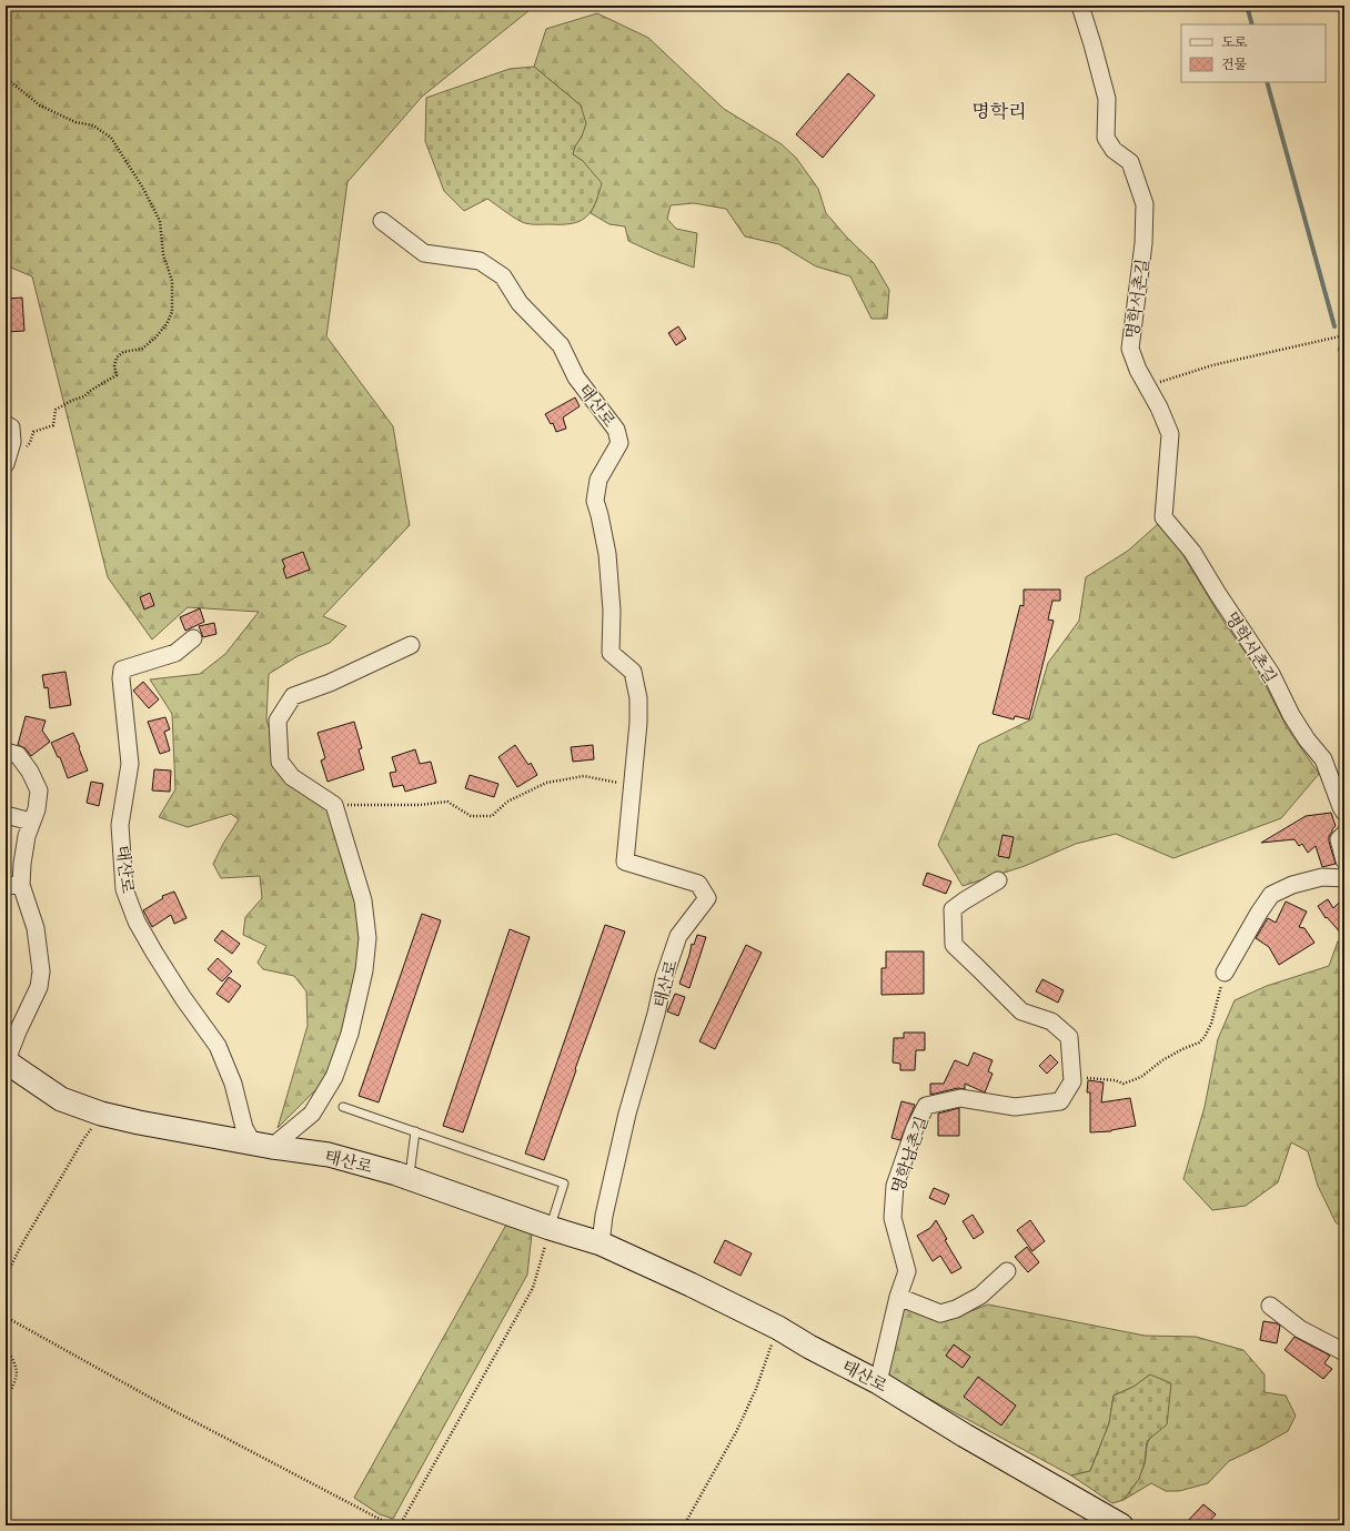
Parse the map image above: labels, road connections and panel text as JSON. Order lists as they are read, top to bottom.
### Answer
{
  "streets": {
    "street": ["명학서촌길", "태산로", "명학남촌길"]
  },
  "crossings": [
    ["태산로", "명학남촌길"]
  ],
  "districts": ["명학리"],
  "legend": ["도로", "건물"]
}
